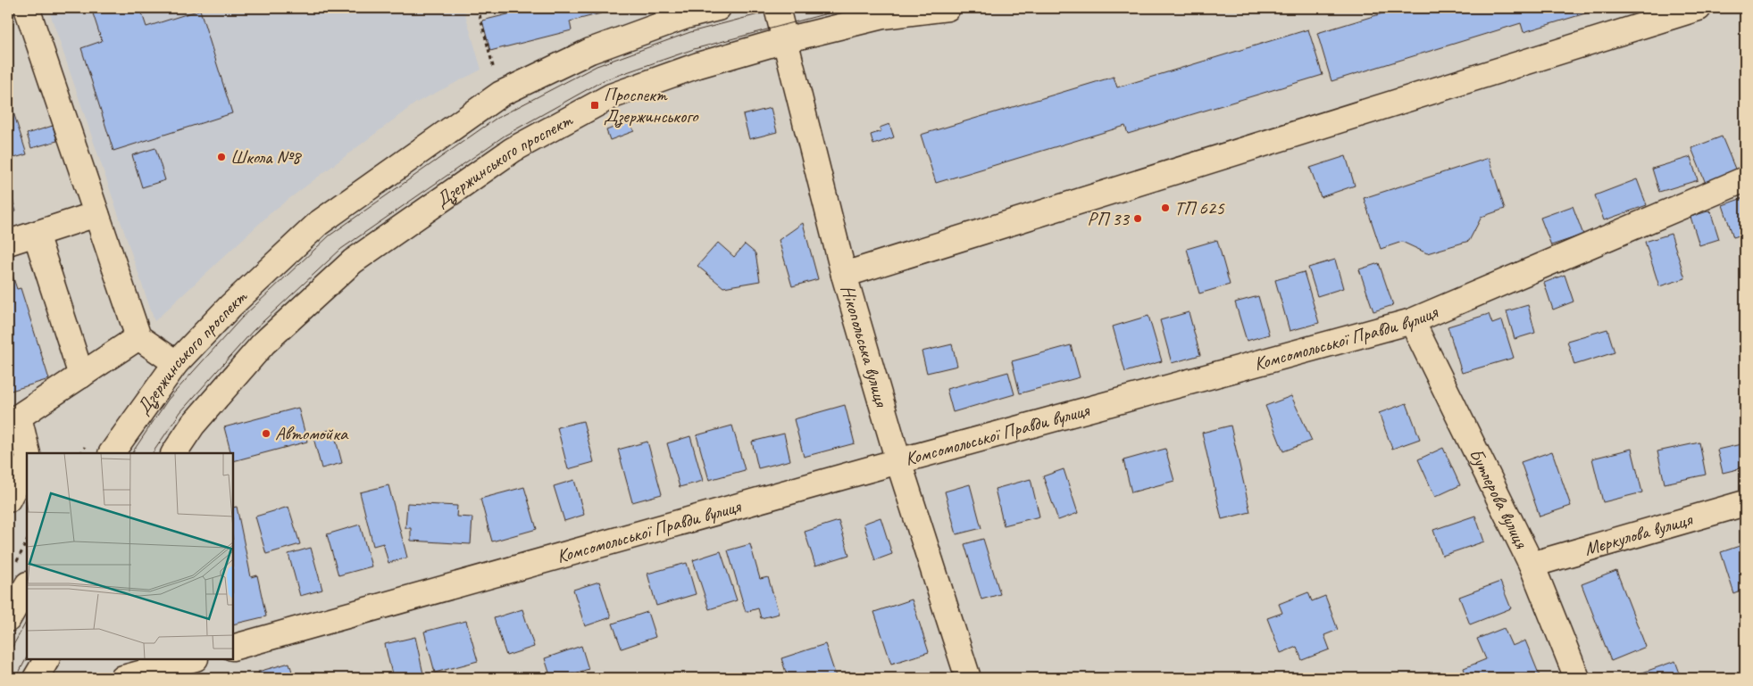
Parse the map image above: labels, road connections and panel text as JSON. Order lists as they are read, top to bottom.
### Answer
{
  "streets": {
    "street": [
      "Дзержинського проспект",
      "Комсомольської Правди вулиця",
      "Нікопольська вулиця",
      "Бутлерова вулиця",
      "Мєркулова вулиця"
    ]
  },
  "crossings": [
    ["Дзержинського проспект", "Нікопольська вулиця"],
    ["Комсомольської Правди вулиця", "Нікопольська вулиця"],
    ["Комсомольської Правди вулиця", "Бутлерова вулиця"],
    ["Бутлерова вулиця", "Мєркулова вулиця"]
  ],
  "places": {
    "transit": ["Проспект Дзержинського"],
    "other": [
      "Школа №8",
      "ТП 625",
      "РП 33",
      "Автомойка"
    ]
  }
}
